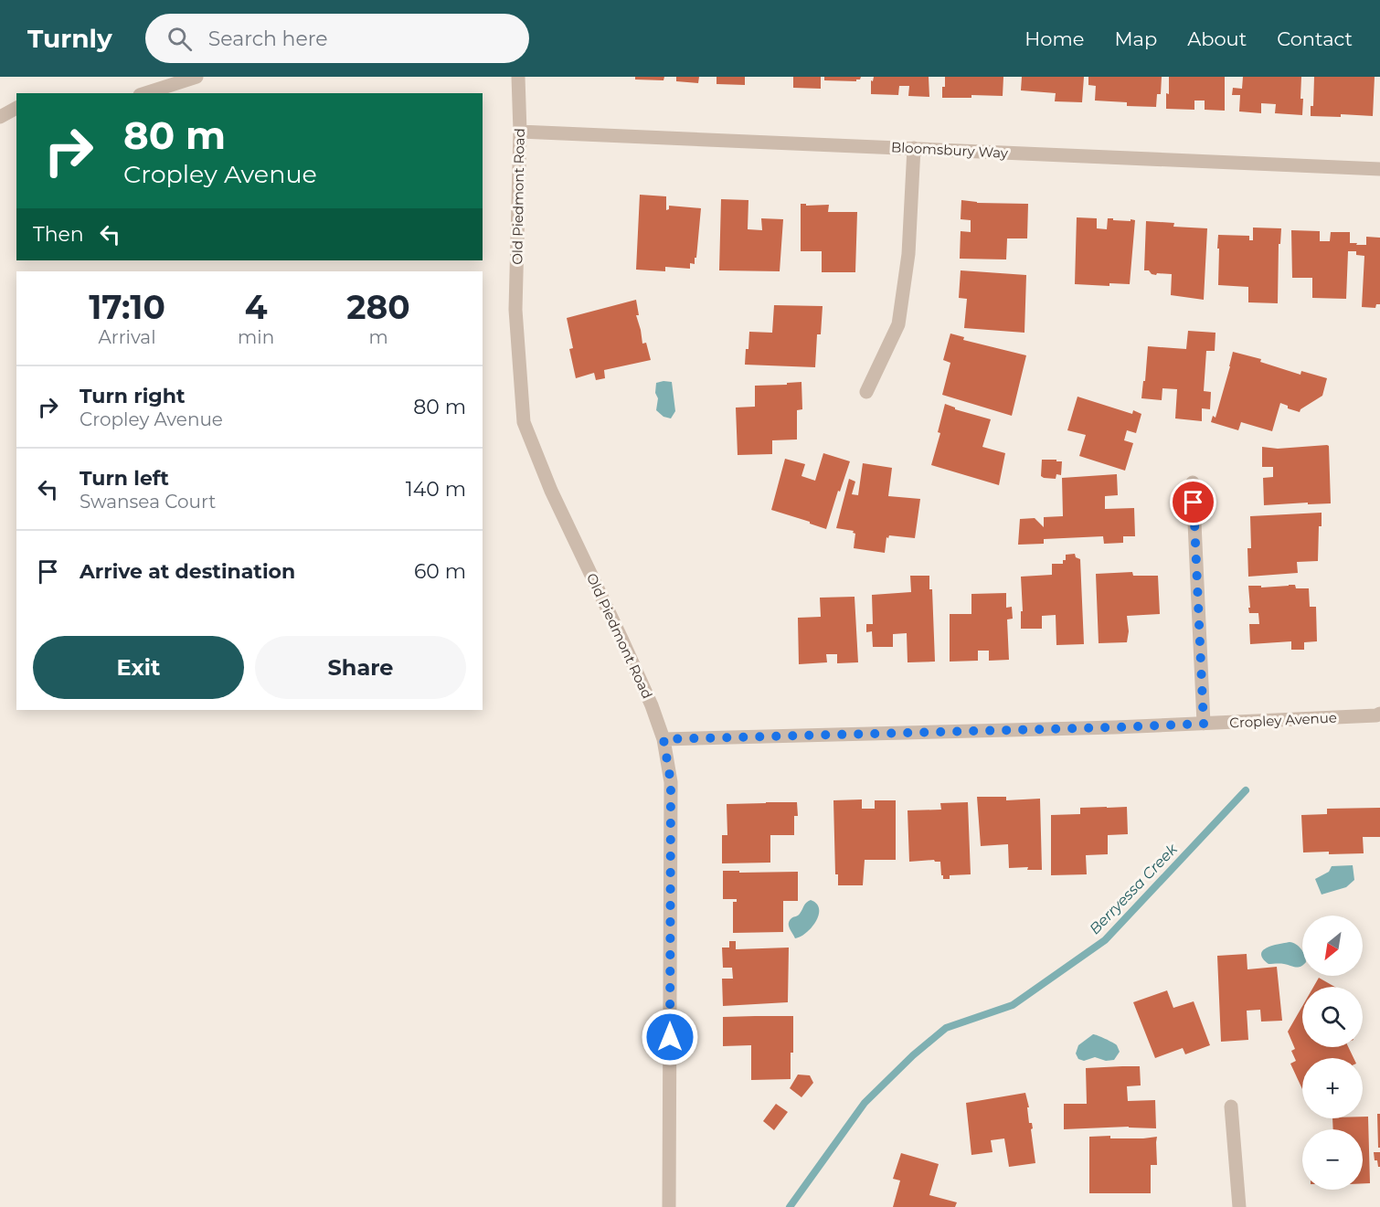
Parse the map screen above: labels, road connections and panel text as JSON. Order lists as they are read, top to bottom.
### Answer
{
  "streets": {
    "street": ["Bloomsbury Way", "Old Piedmont Road", "Cropley Avenue"]
  },
  "crossings": [
    ["Bloomsbury Way", "Old Piedmont Road"],
    ["Old Piedmont Road", "Cropley Avenue"]
  ],
  "water": ["Berryessa Creek"],
  "north": "bottom left",
  "page": {
    "header": "Turnly",
    "search": "Search here",
    "nav": [
      "Home",
      "Map",
      "About",
      "Contact"
    ],
    "turn": ["80 m", "Cropley Avenue"],
    "then": "Then",
    "eta": [
      "17:10",
      "Arrival",
      "4",
      "min",
      "280",
      "m"
    ],
    "list": [
      {
        "name": "Turn right",
        "note": "Cropley Avenue",
        "value": "80 m"
      },
      {
        "name": "Turn left",
        "note": "Swansea Court",
        "value": "140 m"
      },
      {
        "name": "Arrive at destination",
        "value": "60 m"
      }
    ],
    "buttons": ["Exit", "Share"],
    "map_buttons": ["+", "−"]
  }
}
